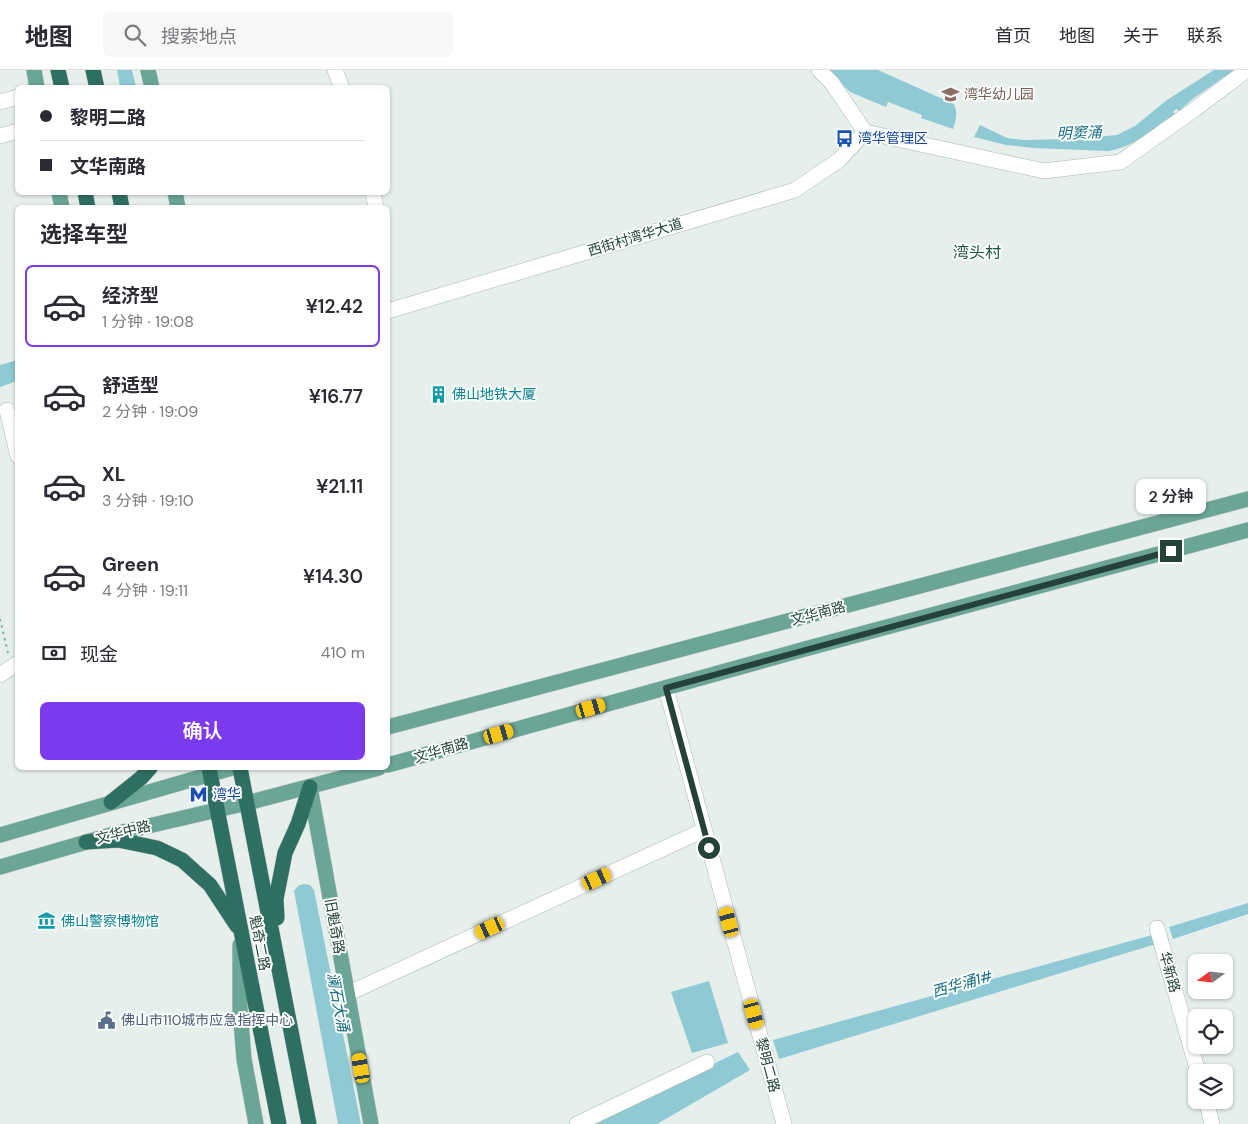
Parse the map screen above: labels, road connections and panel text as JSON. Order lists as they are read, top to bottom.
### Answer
{
  "streets": {
    "highway": ["魁奇二路"],
    "main road": ["文华南路", "文华中路", "旧魁奇路"],
    "street": ["西街村湾华大道", "华新路", "黎明二路"]
  },
  "crossings": [
    ["文华南路", "黎明二路"],
    ["文华中路", "魁奇二路"]
  ],
  "districts": ["湾头村"],
  "water": ["明窦涌", "西华涌1#", "澜石大涌"],
  "places": {
    "school or university": ["湾华幼儿园"],
    "bus stop": ["湾华管理区"],
    "building": ["佛山地铁大厦"],
    "metro station": ["湾华"],
    "museum": ["佛山警察博物馆"],
    "public building": ["佛山市110城市应急指挥中心"]
  },
  "north": "left",
  "page": {
    "header": "地图",
    "search": "搜索地点",
    "nav": [
      "首页",
      "地图",
      "关于",
      "联系"
    ],
    "banner": ["黎明二路", "文华南路"],
    "heading": "选择车型",
    "list": [
      {
        "name": "经济型",
        "note": "1 分钟 · 19:08",
        "value": "¥12.42"
      },
      {
        "name": "舒适型",
        "note": "2 分钟 · 19:09",
        "value": "¥16.77"
      },
      {
        "name": "XL",
        "note": "3 分钟 · 19:10",
        "value": "¥21.11"
      },
      {
        "name": "Green",
        "note": "4 分钟 · 19:11",
        "value": "¥14.30"
      }
    ],
    "bubble": "2 分钟",
    "pay": ["现金", "410 m"],
    "buttons": "确认"
  }
}
